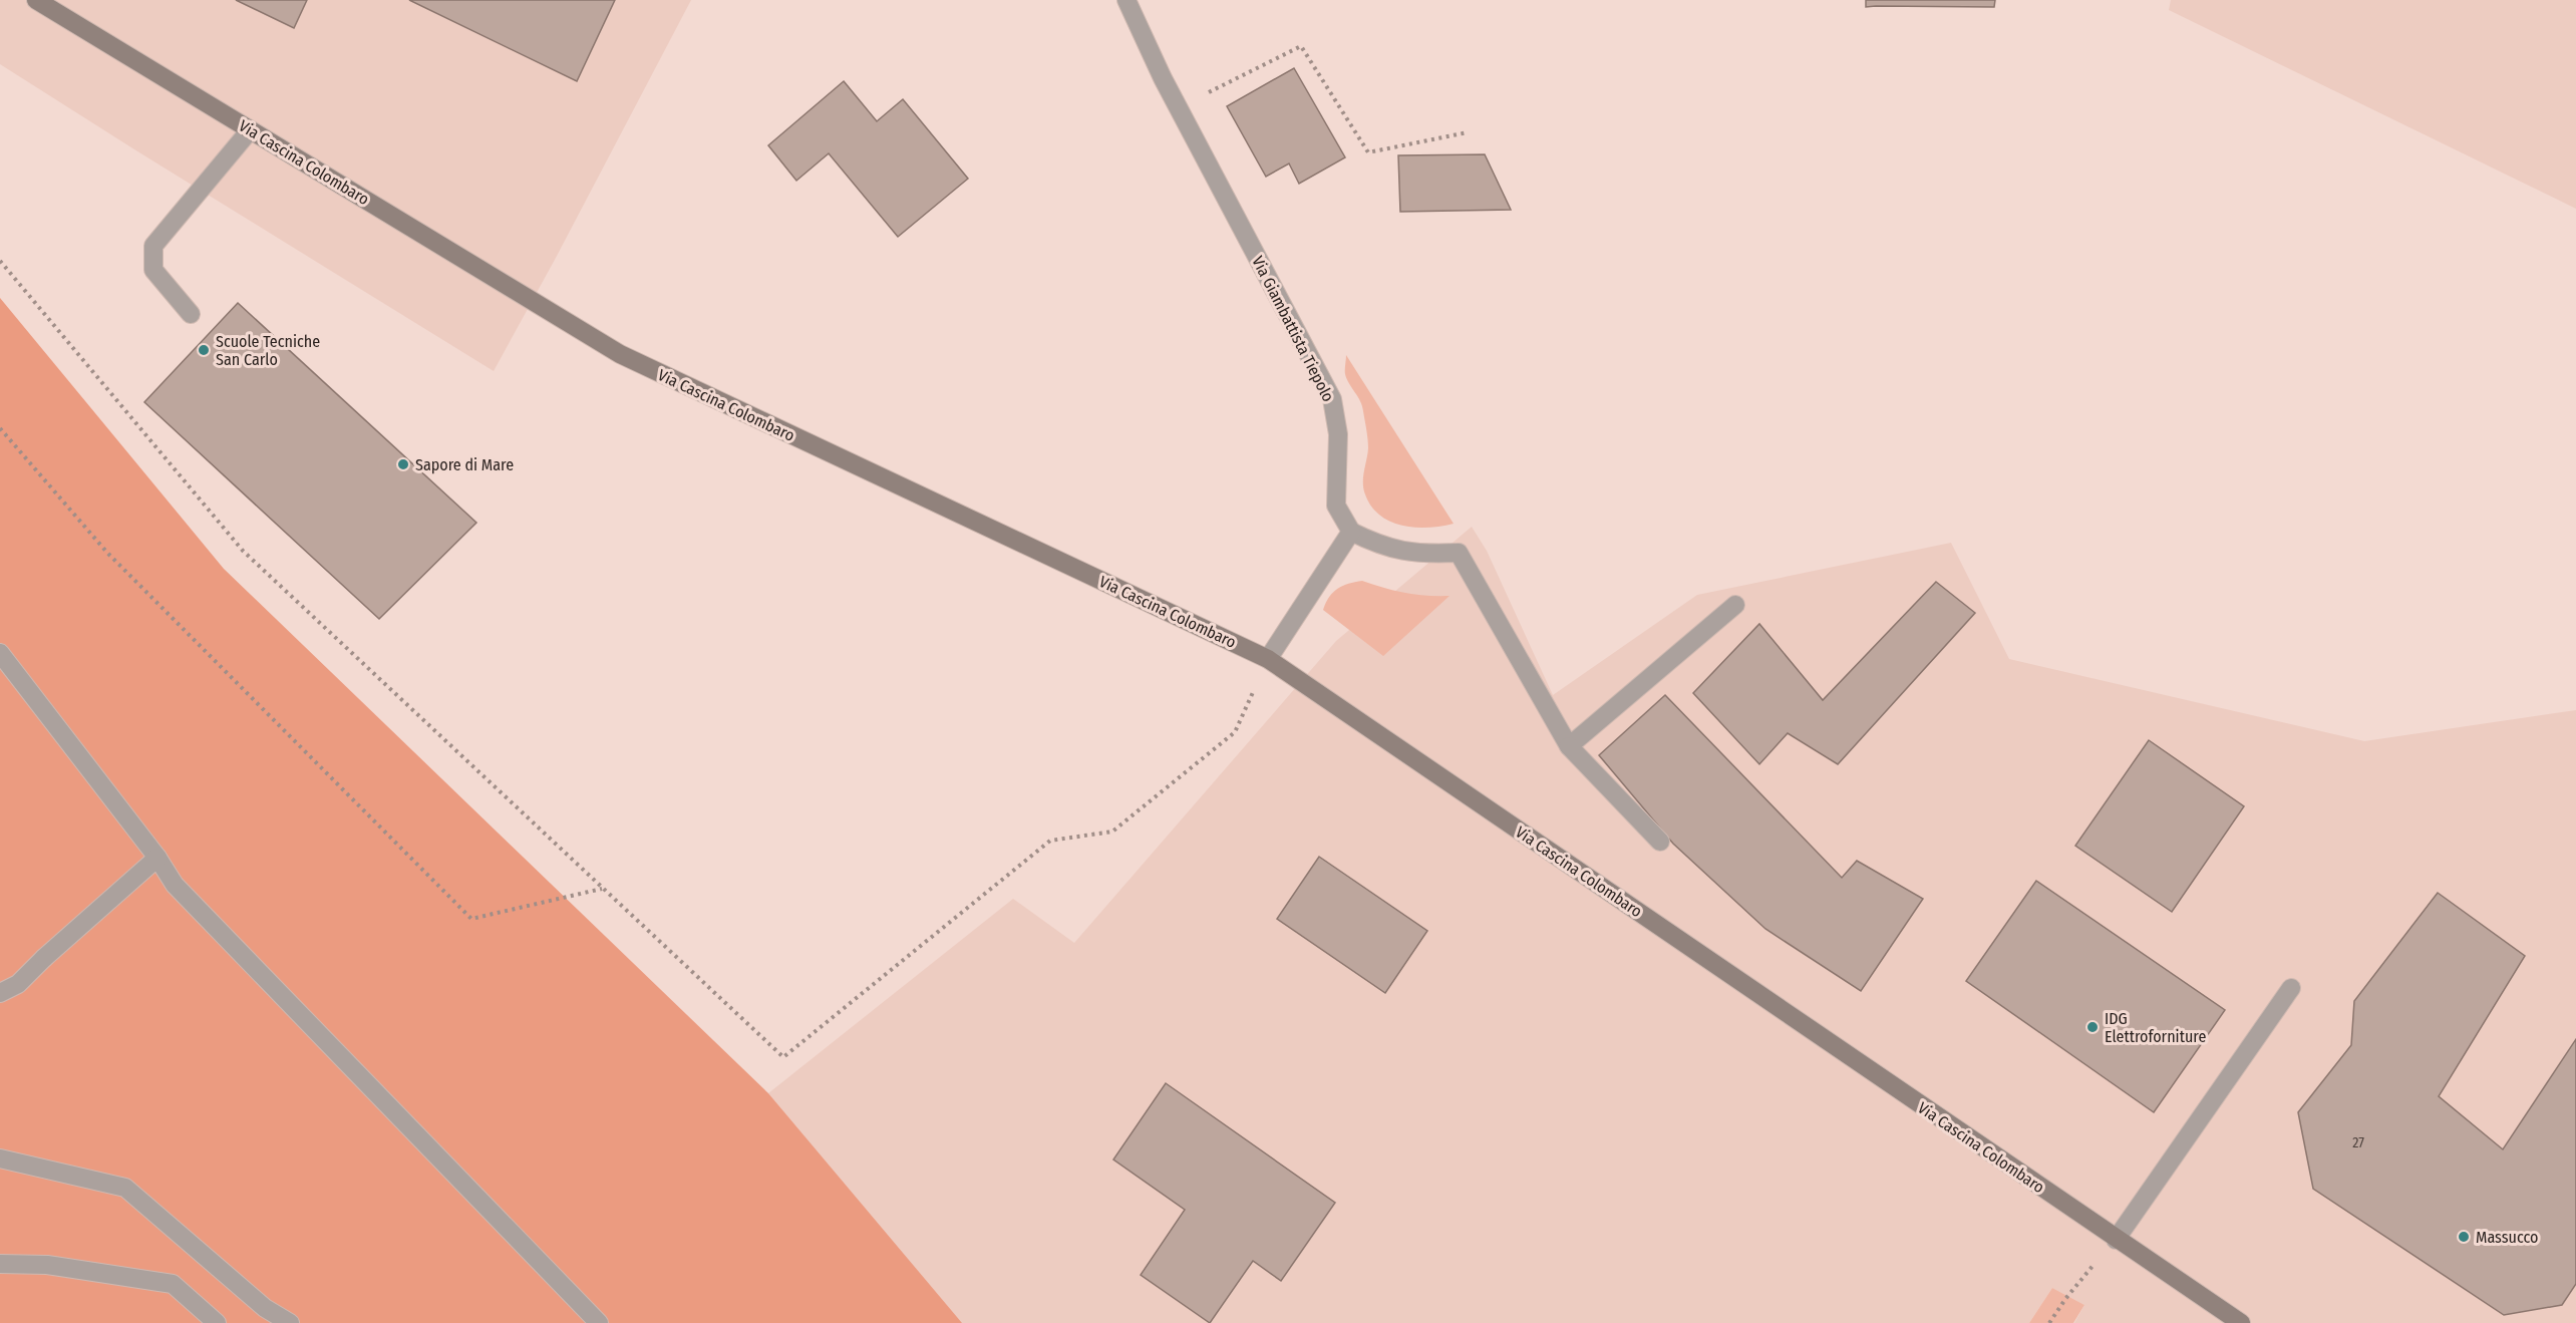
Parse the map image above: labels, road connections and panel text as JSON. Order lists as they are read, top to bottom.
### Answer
{
  "streets": {
    "main road": ["Via Cascina Colombaro"],
    "street": ["Via Giambattista Tiepolo"]
  },
  "places": [
    "Scuole Tecniche San Carlo",
    "Sapore di Mare",
    "IDG Elettroforniture",
    "Massucco"
  ],
  "house_numbers": ["27"]
}
